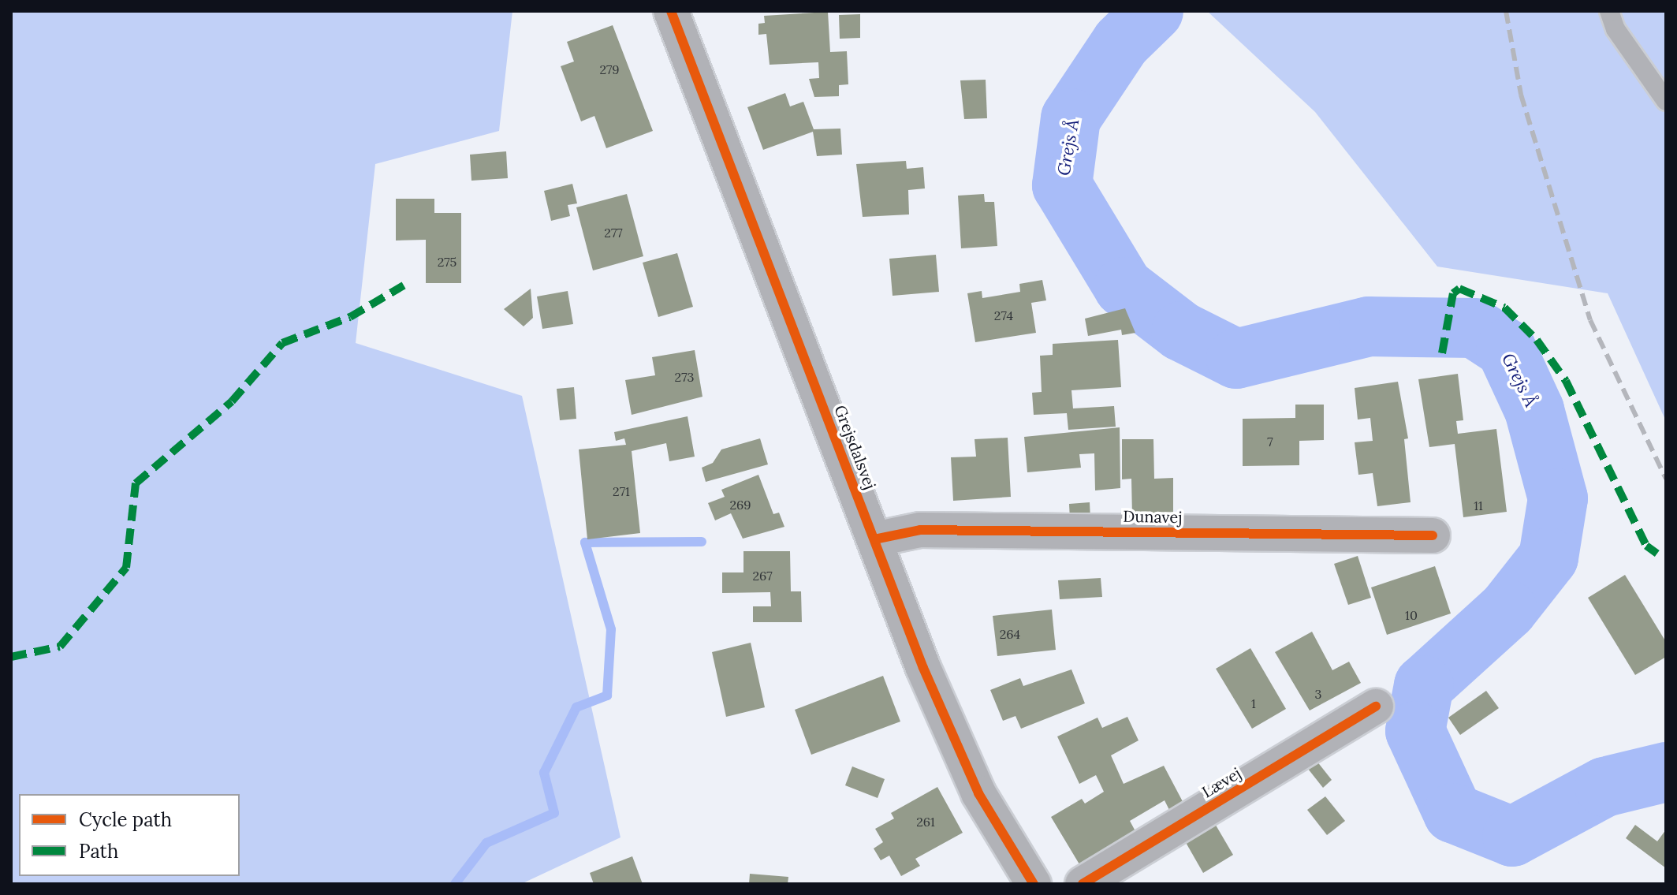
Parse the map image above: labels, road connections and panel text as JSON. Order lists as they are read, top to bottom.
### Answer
{
  "streets": {
    "street": ["Grejsdalsvej", "Dunavej", "Lævej"]
  },
  "crossings": [
    ["Grejsdalsvej", "Dunavej"]
  ],
  "water": ["Grejs Å"],
  "house_numbers": [
    "279",
    "277",
    "275",
    "274",
    "273",
    "7",
    "271",
    "269",
    "11",
    "267",
    "10",
    "264",
    "3",
    "1",
    "261"
  ],
  "legend": ["Cycle path", "Path"]
}
